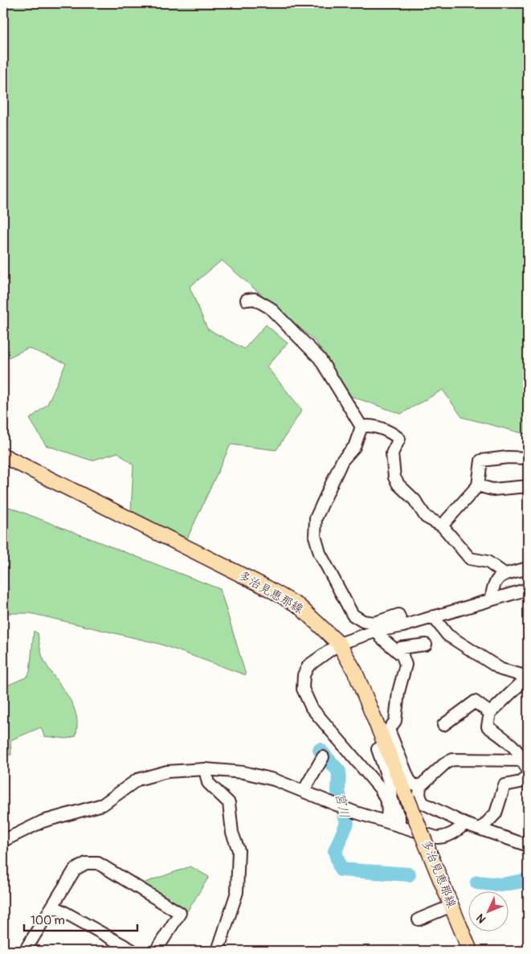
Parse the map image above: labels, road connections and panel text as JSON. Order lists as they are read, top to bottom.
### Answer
{
  "streets": {
    "main road": ["多治見恵那線"]
  },
  "water": ["宮川"],
  "scale_bar": "100 m",
  "north": "bottom left"
}
